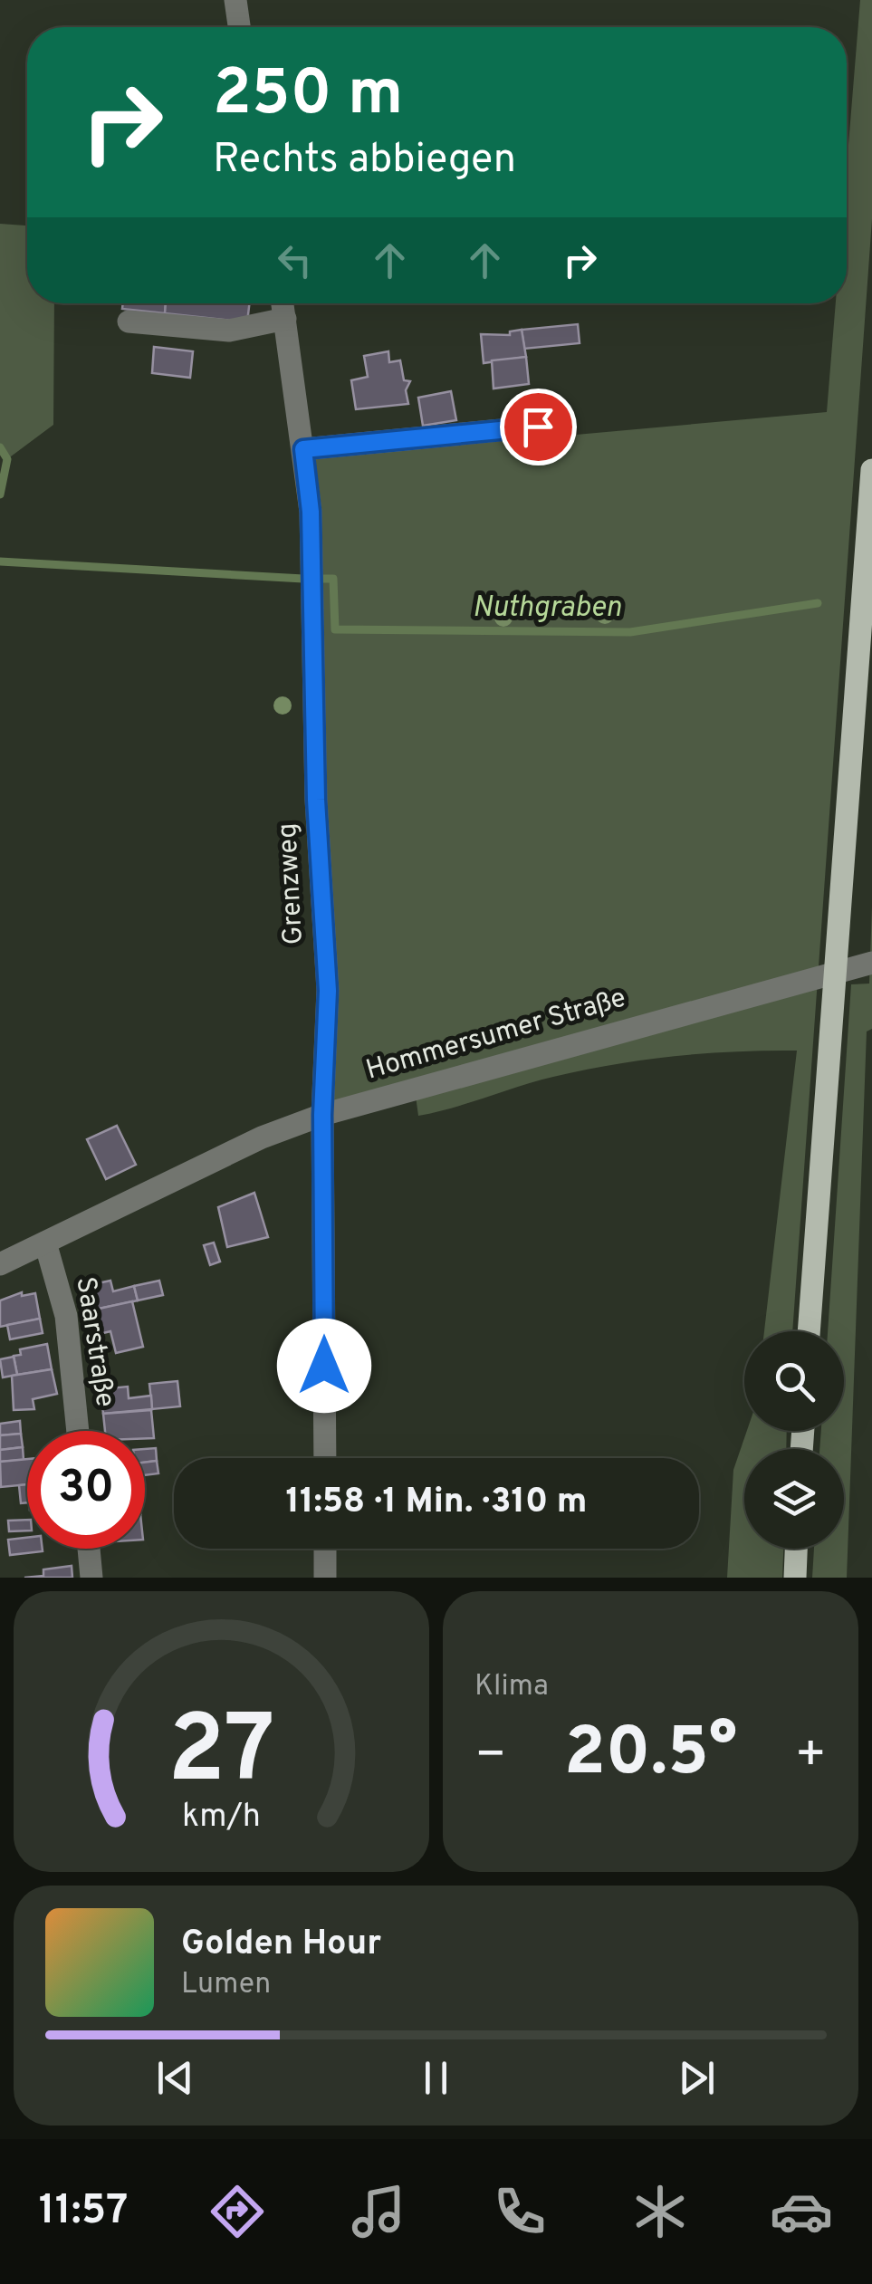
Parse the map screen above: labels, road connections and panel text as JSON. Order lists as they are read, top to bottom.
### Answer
{
  "streets": {
    "street": ["Grenzweg", "Hommersumer Straße", "Saarstraße"]
  },
  "crossings": [
    ["Grenzweg", "Hommersumer Straße"],
    ["Hommersumer Straße", "Saarstraße"]
  ],
  "water": ["Nuthgraben"],
  "page": {
    "turn": ["250 m", "Rechts abbiegen"],
    "limit": "30",
    "trip": "11:58 · 1 Min. · 310 m",
    "tile": "Klima",
    "heat": ["−", "20.5°", "+"],
    "song": ["Golden Hour", "Lumen"],
    "tabs": "11:57",
    "gauge": ["27", "km/h"]
  }
}
